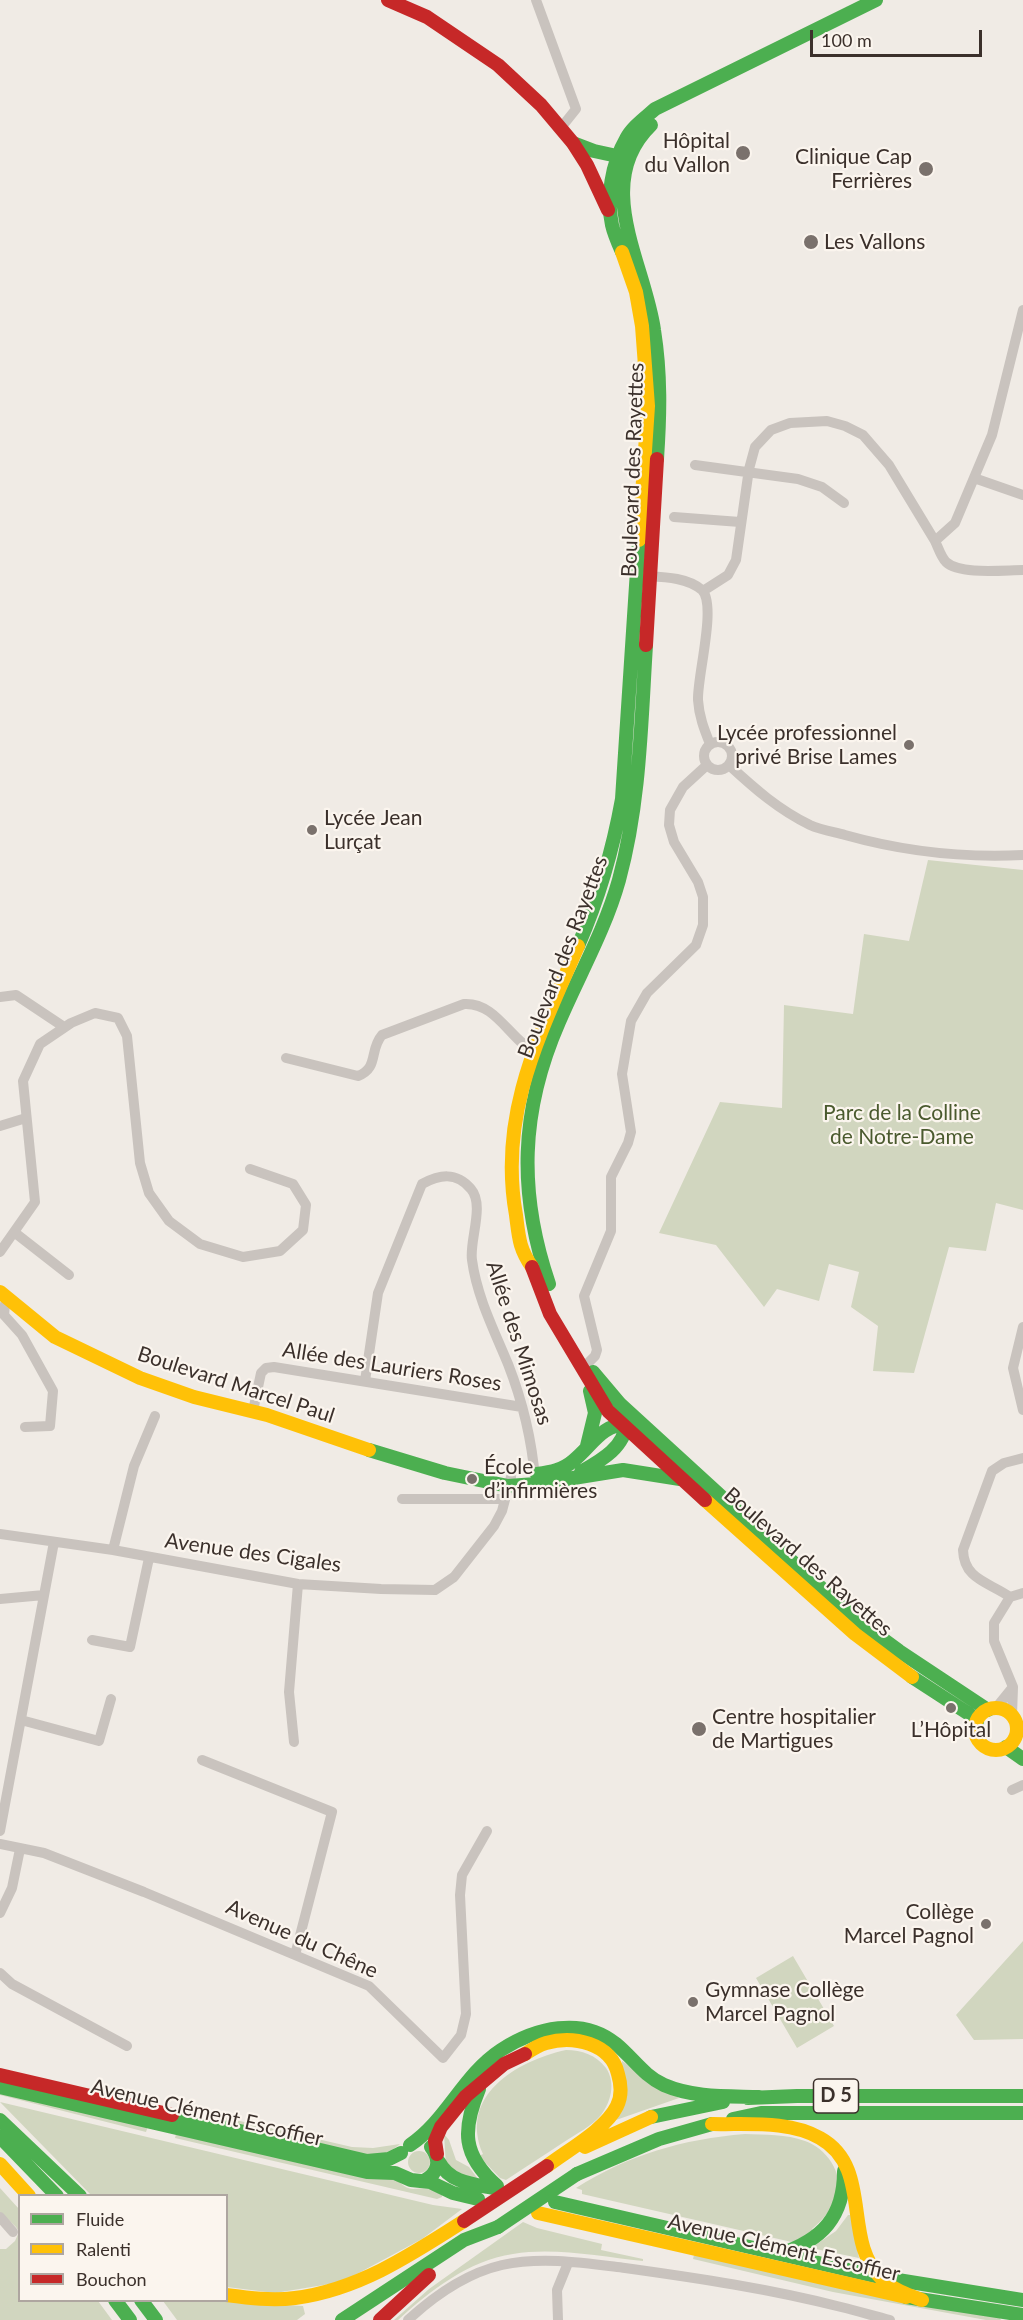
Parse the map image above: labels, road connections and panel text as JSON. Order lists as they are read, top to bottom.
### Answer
{
  "streets": {
    "main road": [
      "Boulevard des Rayettes",
      "Boulevard Marcel Paul",
      "D 5",
      "Avenue Clément Escoffier"
    ],
    "street": [
      "Allée des Mimosas",
      "Allée des Lauriers Roses",
      "Avenue des Cigales",
      "Avenue du Chêne"
    ]
  },
  "crossings": [
    ["Boulevard des Rayettes", "Boulevard Marcel Paul"],
    ["Allée des Mimosas", "Allée des Lauriers Roses"],
    ["Allée des Mimosas", "Boulevard Marcel Paul"],
    ["Allée des Lauriers Roses", "Boulevard Marcel Paul"],
    ["Boulevard Marcel Paul", "Avenue des Cigales"]
  ],
  "parks": ["Parc de la Colline de Notre-Dame"],
  "places": [
    "Hôpital du Vallon",
    "Clinique Cap Ferrières",
    "Les Vallons",
    "Lycée professionnel privé Brise Lames",
    "Lycée Jean Lurçat",
    "École d’infirmières",
    "L’Hôpital",
    "Centre hospitalier de Martigues",
    "Collège Marcel Pagnol",
    "Gymnase Collège Marcel Pagnol"
  ],
  "legend": ["Fluide", "Ralenti", "Bouchon"],
  "scale_bar": "100 m"
}
